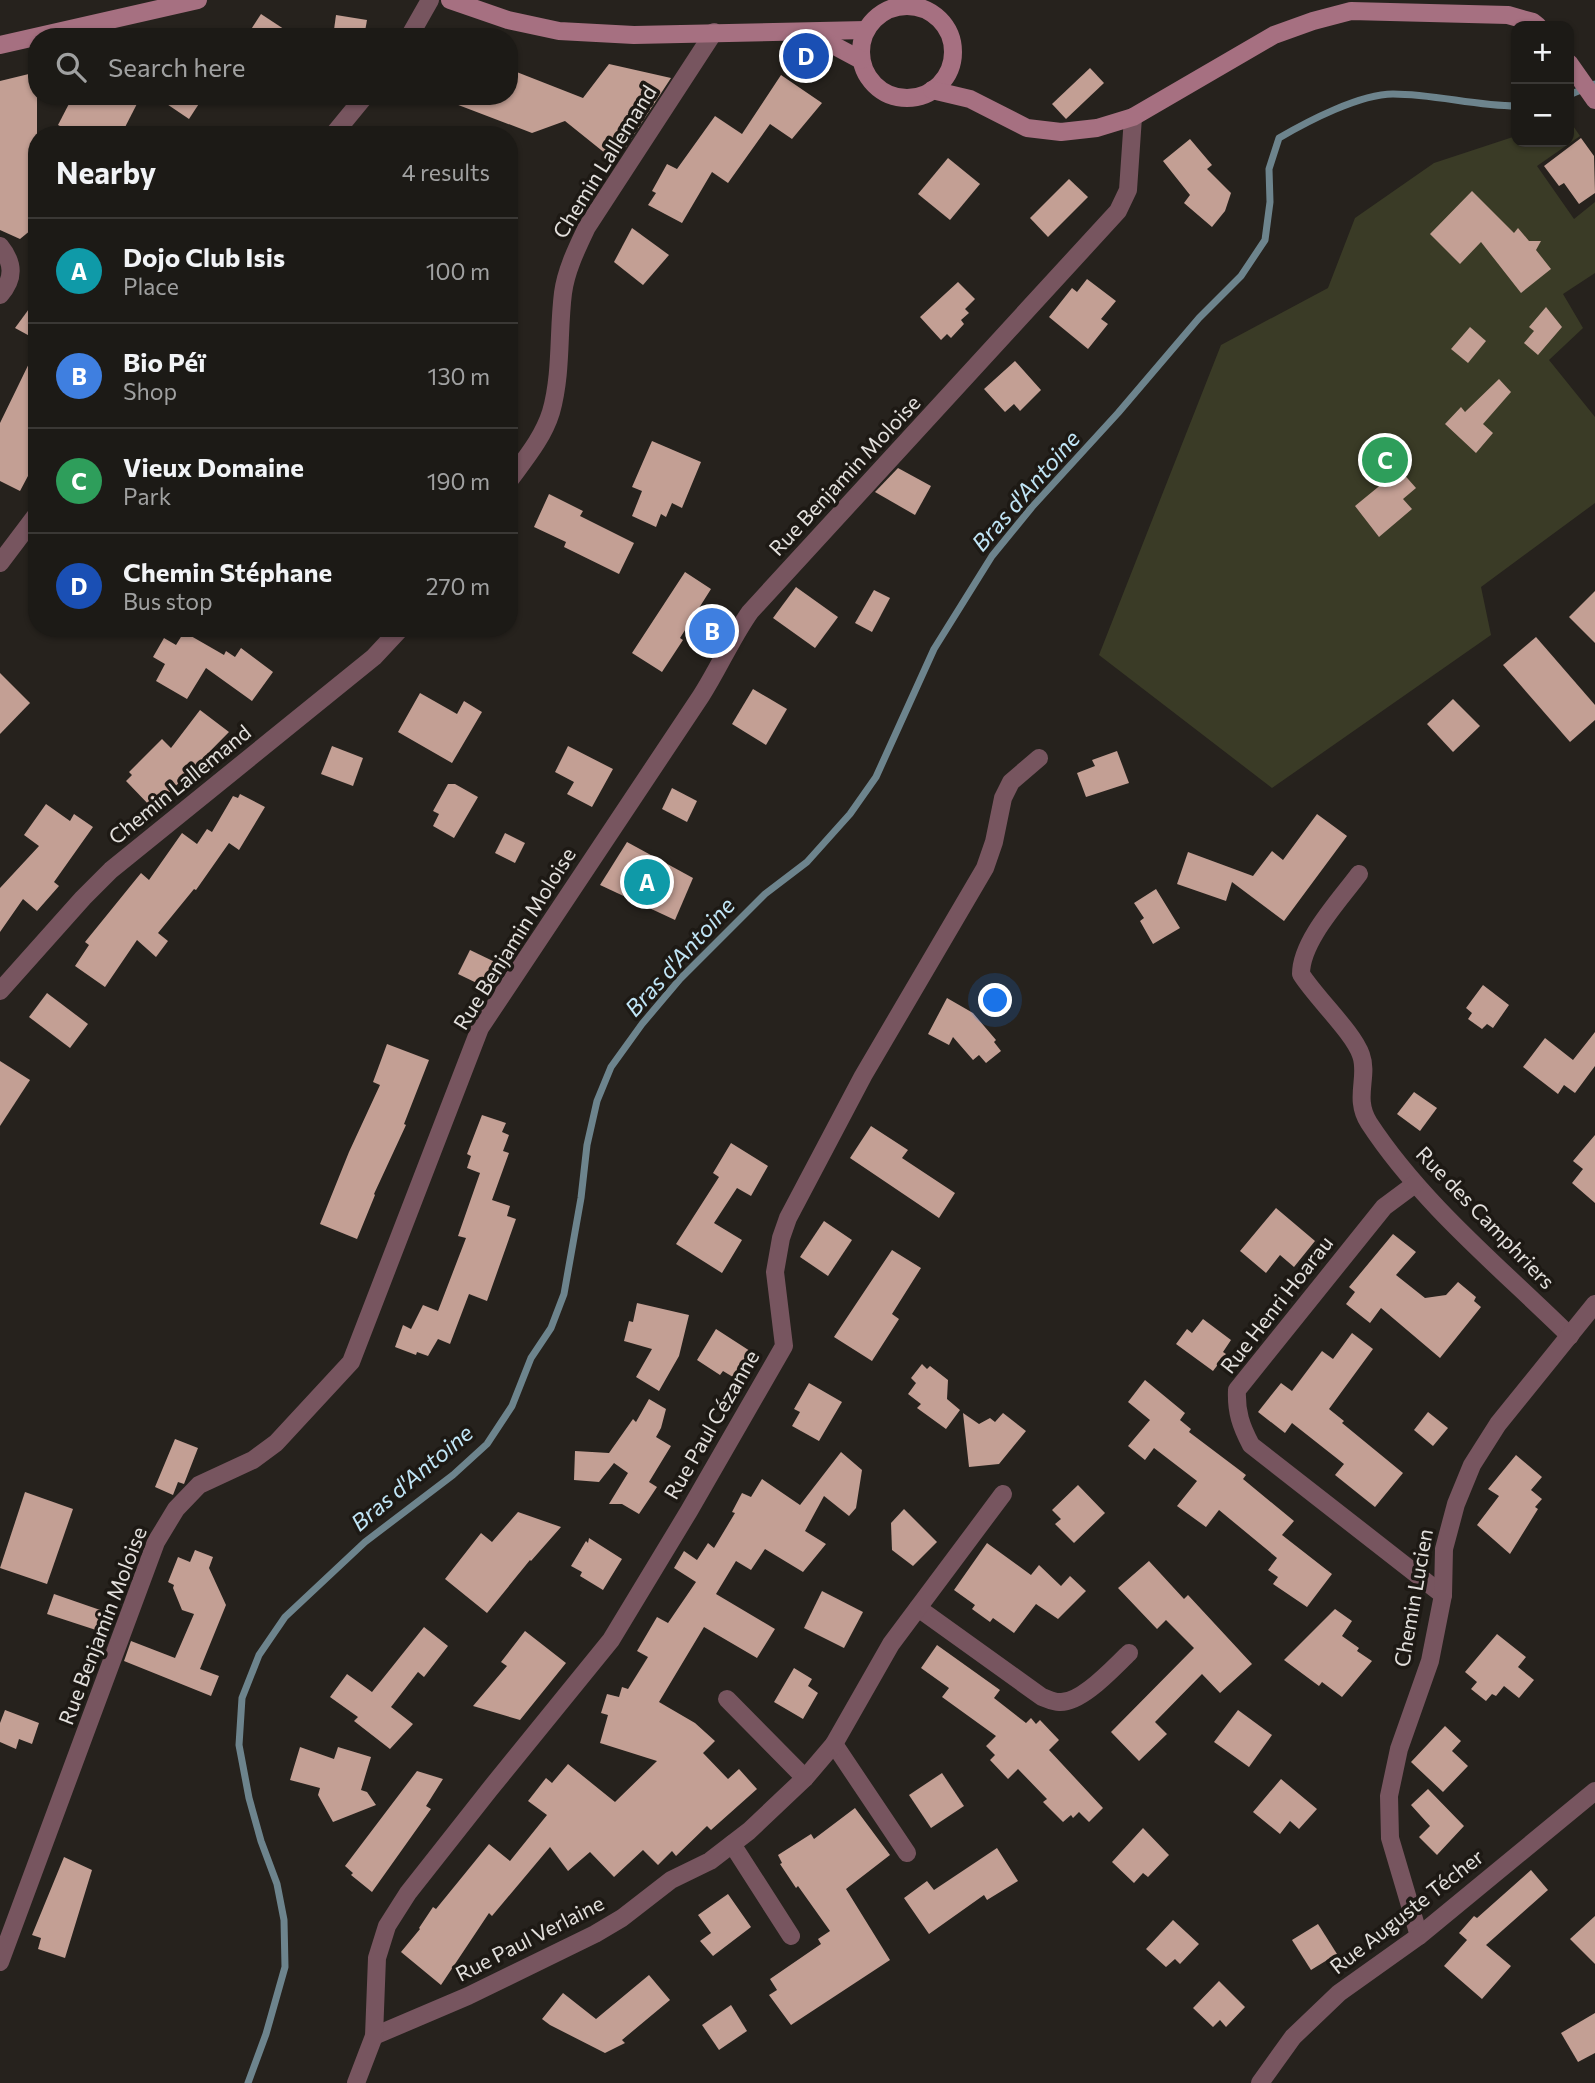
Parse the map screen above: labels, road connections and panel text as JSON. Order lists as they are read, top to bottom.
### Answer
{
  "streets": {
    "street": [
      "Chemin Lallemand",
      "Rue Benjamin Moloise",
      "Rue des Camphriers",
      "Rue Henri Hoarau",
      "Rue Paul Cézanne",
      "Chemin Lucien",
      "Rue Auguste Técher",
      "Rue Paul Verlaine"
    ]
  },
  "crossings": [
    ["Rue des Camphriers", "Rue Henri Hoarau"],
    ["Rue des Camphriers", "Chemin Lucien"],
    ["Rue Henri Hoarau", "Chemin Lucien"],
    ["Rue Paul Cézanne", "Rue Paul Verlaine"],
    ["Chemin Lucien", "Rue Auguste Técher"]
  ],
  "water": ["Bras d'Antoine"],
  "page": {
    "map_buttons": ["+", "−"],
    "search": "Search here",
    "pins": [
      "D",
      "C",
      "B",
      "A"
    ],
    "heading": ["Nearby", "4 results"],
    "list": [
      {
        "mark": "A",
        "name": "Dojo Club Isis",
        "note": "Place",
        "value": "100 m"
      },
      {
        "mark": "B",
        "name": "Bio Péï",
        "note": "Shop",
        "value": "130 m"
      },
      {
        "mark": "C",
        "name": "Vieux Domaine",
        "note": "Park",
        "value": "190 m"
      },
      {
        "mark": "D",
        "name": "Chemin Stéphane",
        "note": "Bus stop",
        "value": "270 m"
      }
    ]
  }
}
